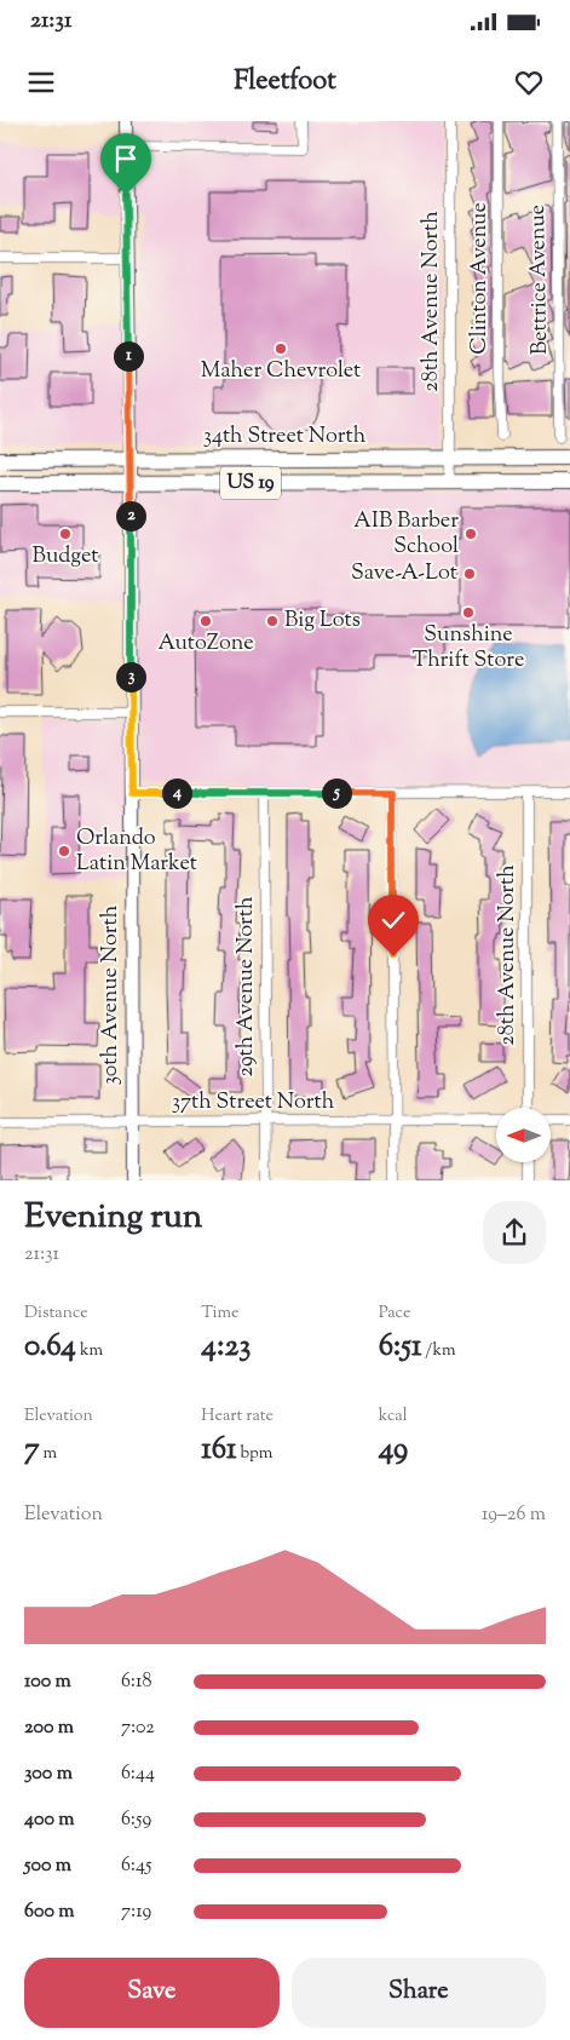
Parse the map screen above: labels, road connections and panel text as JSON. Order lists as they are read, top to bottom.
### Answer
{
  "streets": {
    "highway": ["34th Street North", "US 19"],
    "street": [
      "Clinton Avenue",
      "Bettrice Avenue",
      "28th Avenue North",
      "29th Avenue North",
      "30th Avenue North",
      "37th Street North"
    ]
  },
  "crossings": [
    ["28th Avenue North", "34th Street North"],
    ["28th Avenue North", "US 19"],
    ["34th Street North", "30th Avenue North"],
    ["US 19", "30th Avenue North"],
    ["29th Avenue North", "37th Street North"],
    ["30th Avenue North", "37th Street North"]
  ],
  "places": [
    "Maher Chevrolet",
    "Budget",
    "AIB Barber School",
    "Save-A-Lot",
    "Sunshine Thrift Store",
    "AutoZone",
    "Big Lots",
    "Orlando Latin Market"
  ],
  "north": "left",
  "page": {
    "status": "21:31",
    "header": "Fleetfoot",
    "pins": [
      "1",
      "2",
      "3",
      "4",
      "5"
    ],
    "heading": ["Evening run", "21:31"],
    "stats": [
      ["Distance", "0.64 km"],
      ["Time", "4:23"],
      ["Pace", "6:51 /km"],
      ["Elevation", "7 m"],
      ["Heart rate", "161 bpm"],
      ["kcal", "49"]
    ],
    "chart": ["Elevation", "19–26 m"],
    "list": [
      {
        "name": "100 m",
        "note": "6:18"
      },
      {
        "name": "200 m",
        "note": "7:02"
      },
      {
        "name": "300 m",
        "note": "6:44"
      },
      {
        "name": "400 m",
        "note": "6:59"
      },
      {
        "name": "500 m",
        "note": "6:45"
      },
      {
        "name": "600 m",
        "note": "7:19"
      }
    ],
    "buttons": ["Save", "Share"]
  }
}
